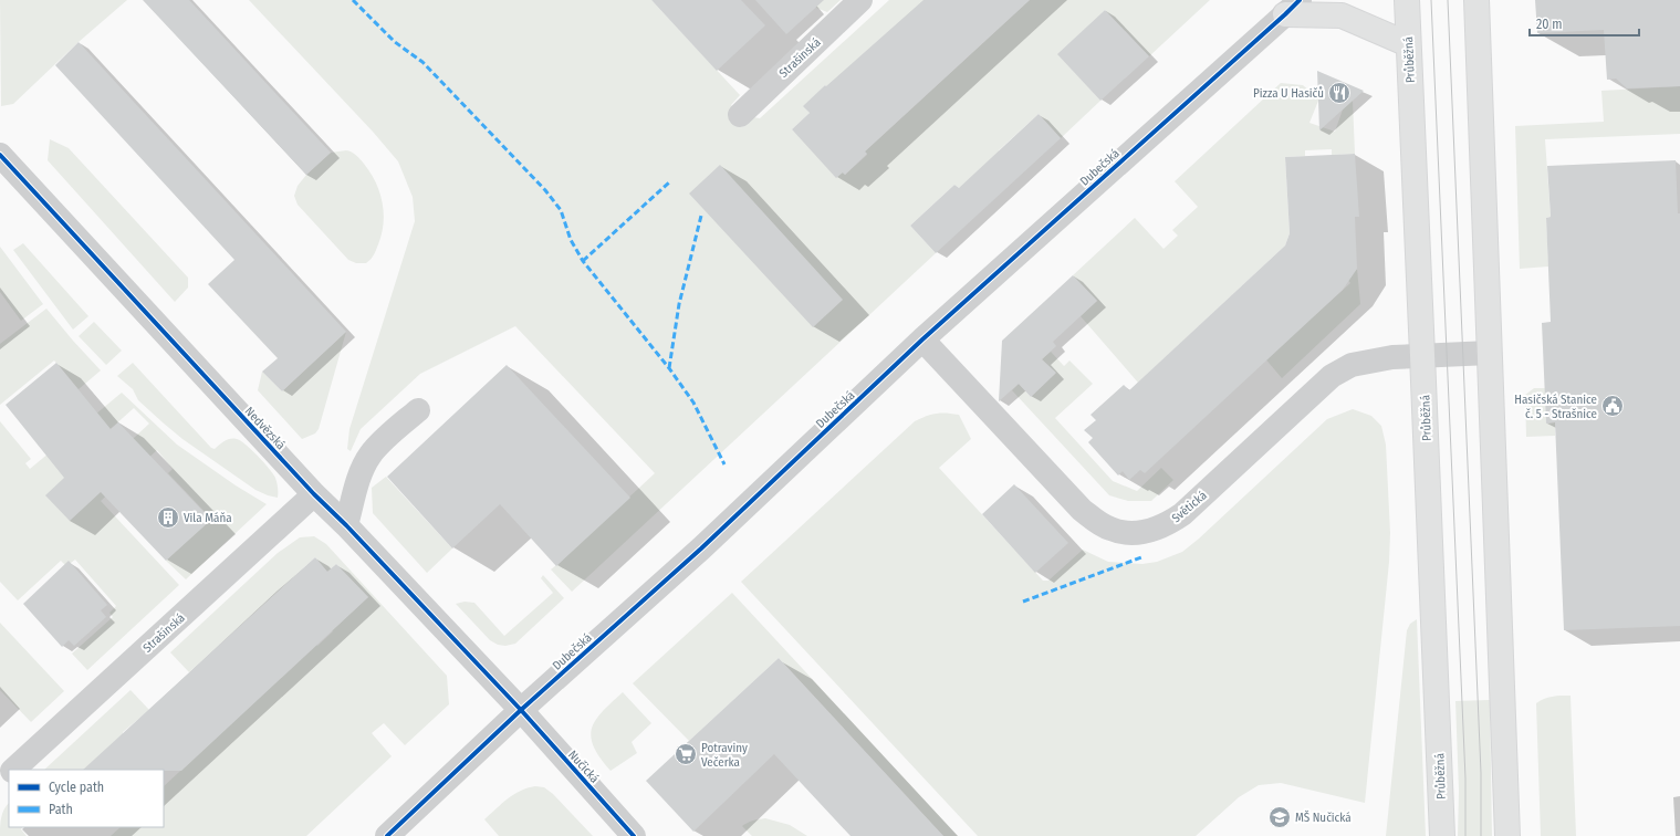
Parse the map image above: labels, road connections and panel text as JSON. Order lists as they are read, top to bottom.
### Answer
{
  "streets": {
    "main road": ["Průběžná"],
    "street": [
      "Strašínská",
      "Dubečská",
      "Nedvězská",
      "Světická",
      "Nučická"
    ]
  },
  "crossings": [
    ["Strašínská", "Nedvězská"],
    ["Průběžná", "Světická"],
    ["Dubečská", "Nedvězská"],
    ["Dubečská", "Světická"],
    ["Dubečská", "Nučická"],
    ["Nedvězská", "Nučická"]
  ],
  "places": {
    "restaurant": ["Pizza U Hasičů"],
    "public building": ["Hasičská Stanice č. 5 - Strašnice"],
    "building": ["Vila Máňa"],
    "supermarket": ["Potraviny Večerka"],
    "school or university": ["MŠ Nučická"]
  },
  "legend": ["Cycle path", "Path"],
  "scale_bar": "20 m"
}
